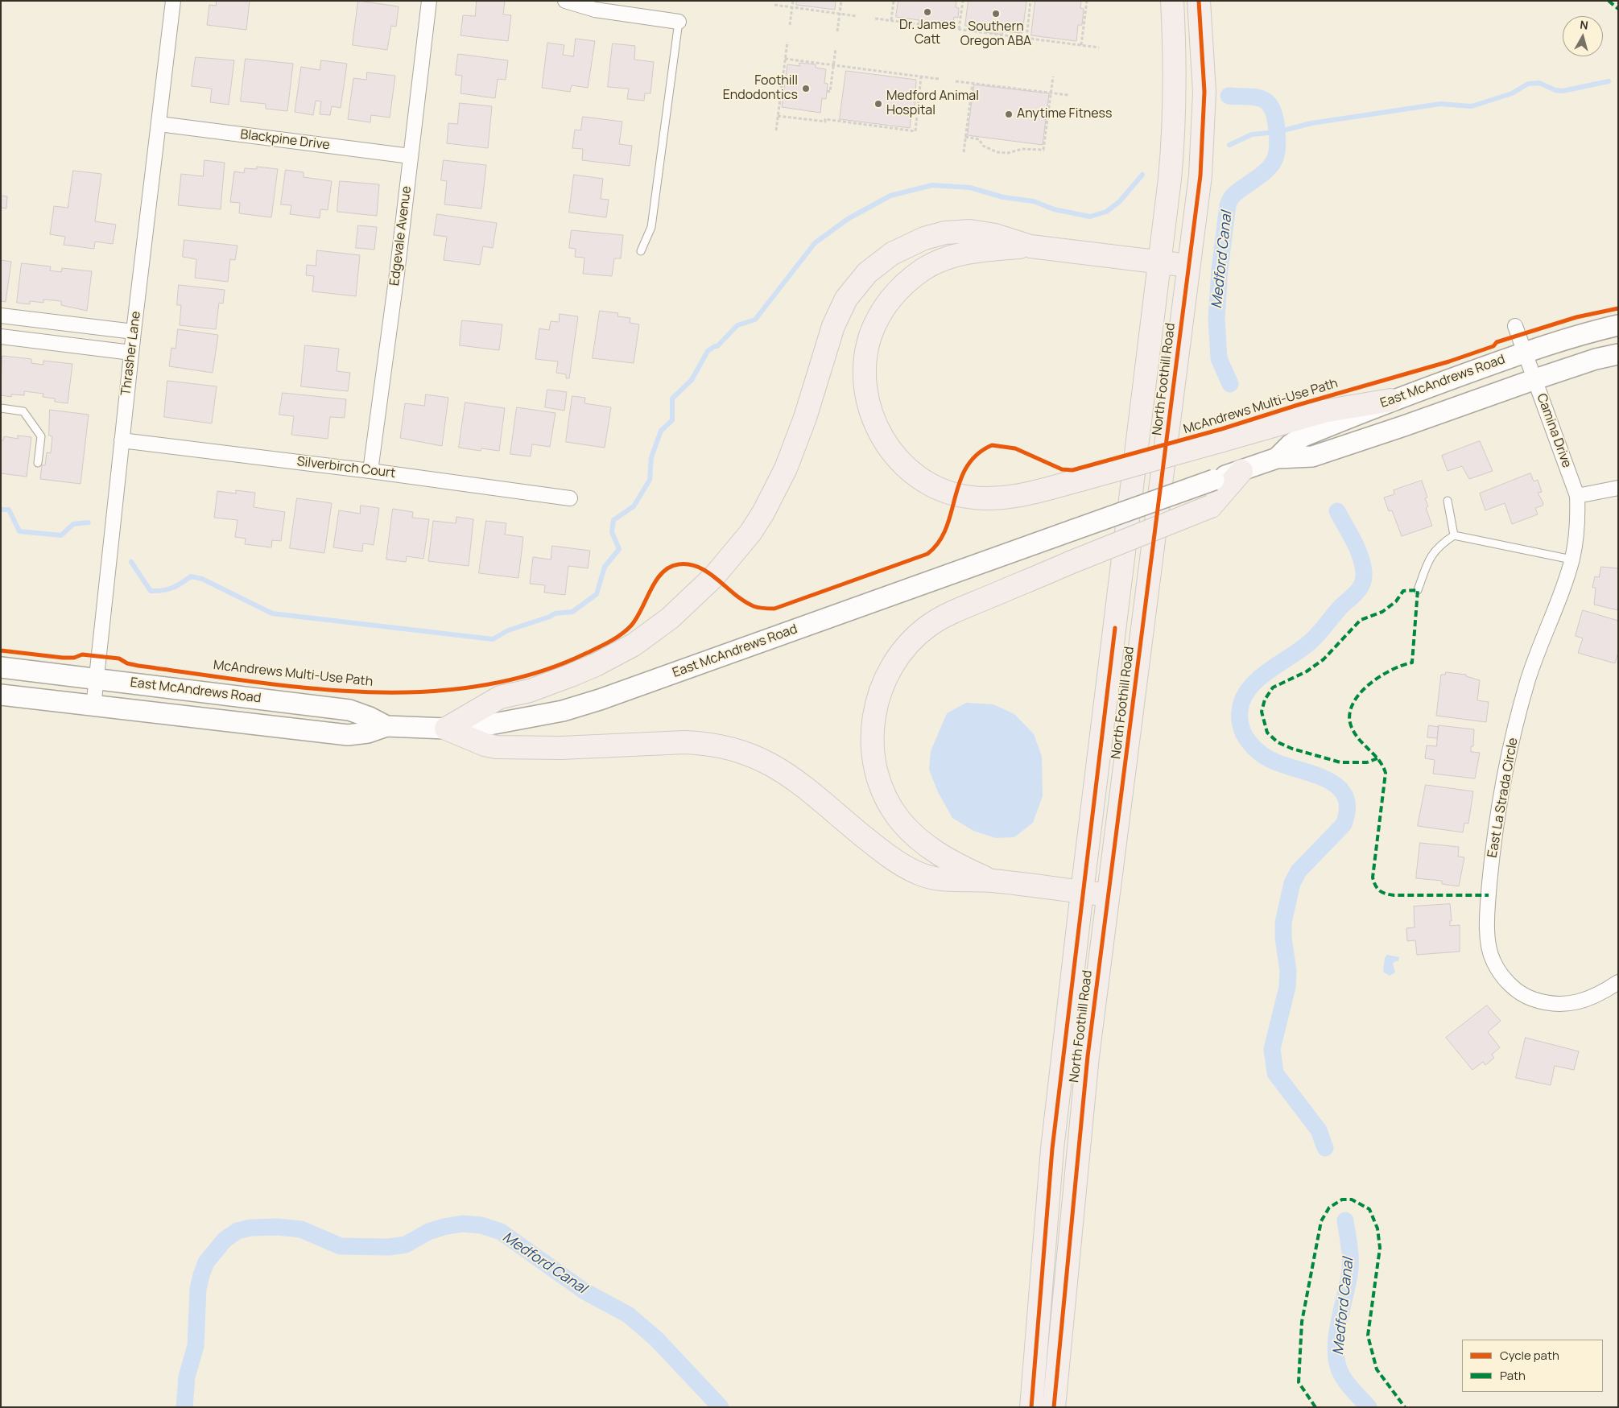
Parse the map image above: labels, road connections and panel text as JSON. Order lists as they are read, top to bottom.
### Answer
{
  "streets": {
    "main road": ["North Foothill Road", "East McAndrews Road"],
    "street": [
      "Blackpine Drive",
      "Edgevale Avenue",
      "Thrasher Lane",
      "Camina Drive",
      "Silverbirch Court",
      "East La Strada Circle"
    ],
    "cycle path": ["McAndrews Multi-Use Path"]
  },
  "crossings": [
    ["Blackpine Drive", "Edgevale Avenue"],
    ["Blackpine Drive", "Thrasher Lane"],
    ["Edgevale Avenue", "Silverbirch Court"],
    ["Thrasher Lane", "East McAndrews Road"],
    ["Thrasher Lane", "Silverbirch Court"],
    ["East McAndrews Road", "Camina Drive"],
    ["Camina Drive", "East La Strada Circle"]
  ],
  "water": ["Medford Canal"],
  "places": [
    "Dr. James Catt",
    "Southern Oregon ABA",
    "Foothill Endodontics",
    "Medford Animal Hospital",
    "Anytime Fitness"
  ],
  "legend": ["Cycle path", "Path"],
  "north": "top"
}
